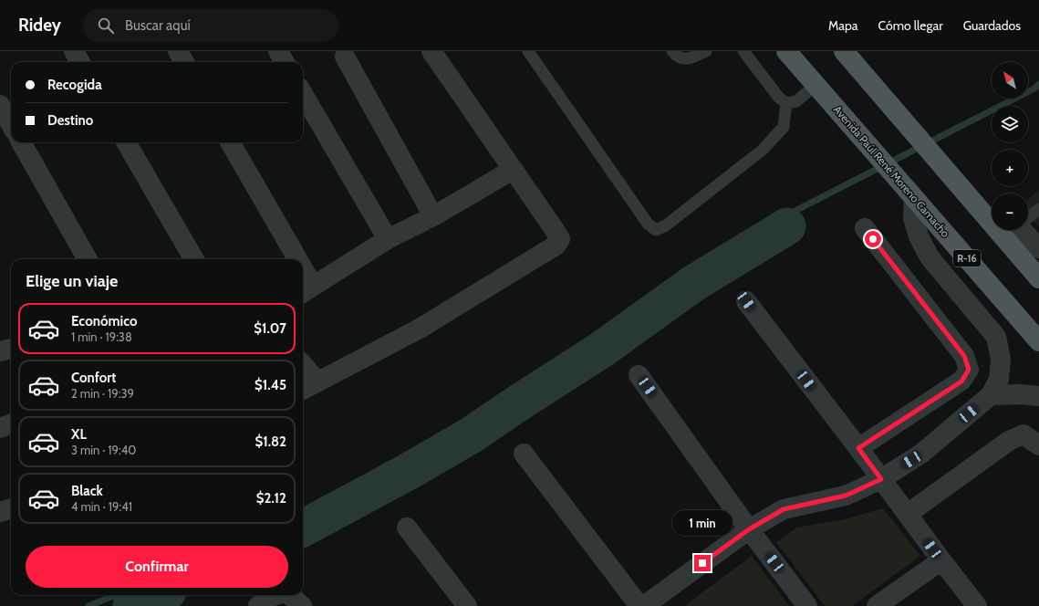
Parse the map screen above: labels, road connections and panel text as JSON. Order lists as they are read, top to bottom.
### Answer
{
  "streets": {
    "main road": ["Avenida Paúl René Moreno Camacho", "R-16"]
  },
  "north": "top left",
  "page": {
    "header": "Ridey",
    "search": "Buscar aquí",
    "nav": ["Mapa", "Cómo llegar", "Guardados"],
    "map_buttons": ["+", "−"],
    "banner": ["Recogida", "Destino"],
    "heading": "Elige un viaje",
    "list": [
      {
        "name": "Económico",
        "note": "1 min · 19:38",
        "value": "$1.07"
      },
      {
        "name": "Confort",
        "note": "2 min · 19:39",
        "value": "$1.45"
      },
      {
        "name": "XL",
        "note": "3 min · 19:40",
        "value": "$1.82"
      },
      {
        "name": "Black",
        "note": "4 min · 19:41",
        "value": "$2.12"
      }
    ],
    "bubble": "1 min",
    "buttons": "Confirmar"
  }
}
